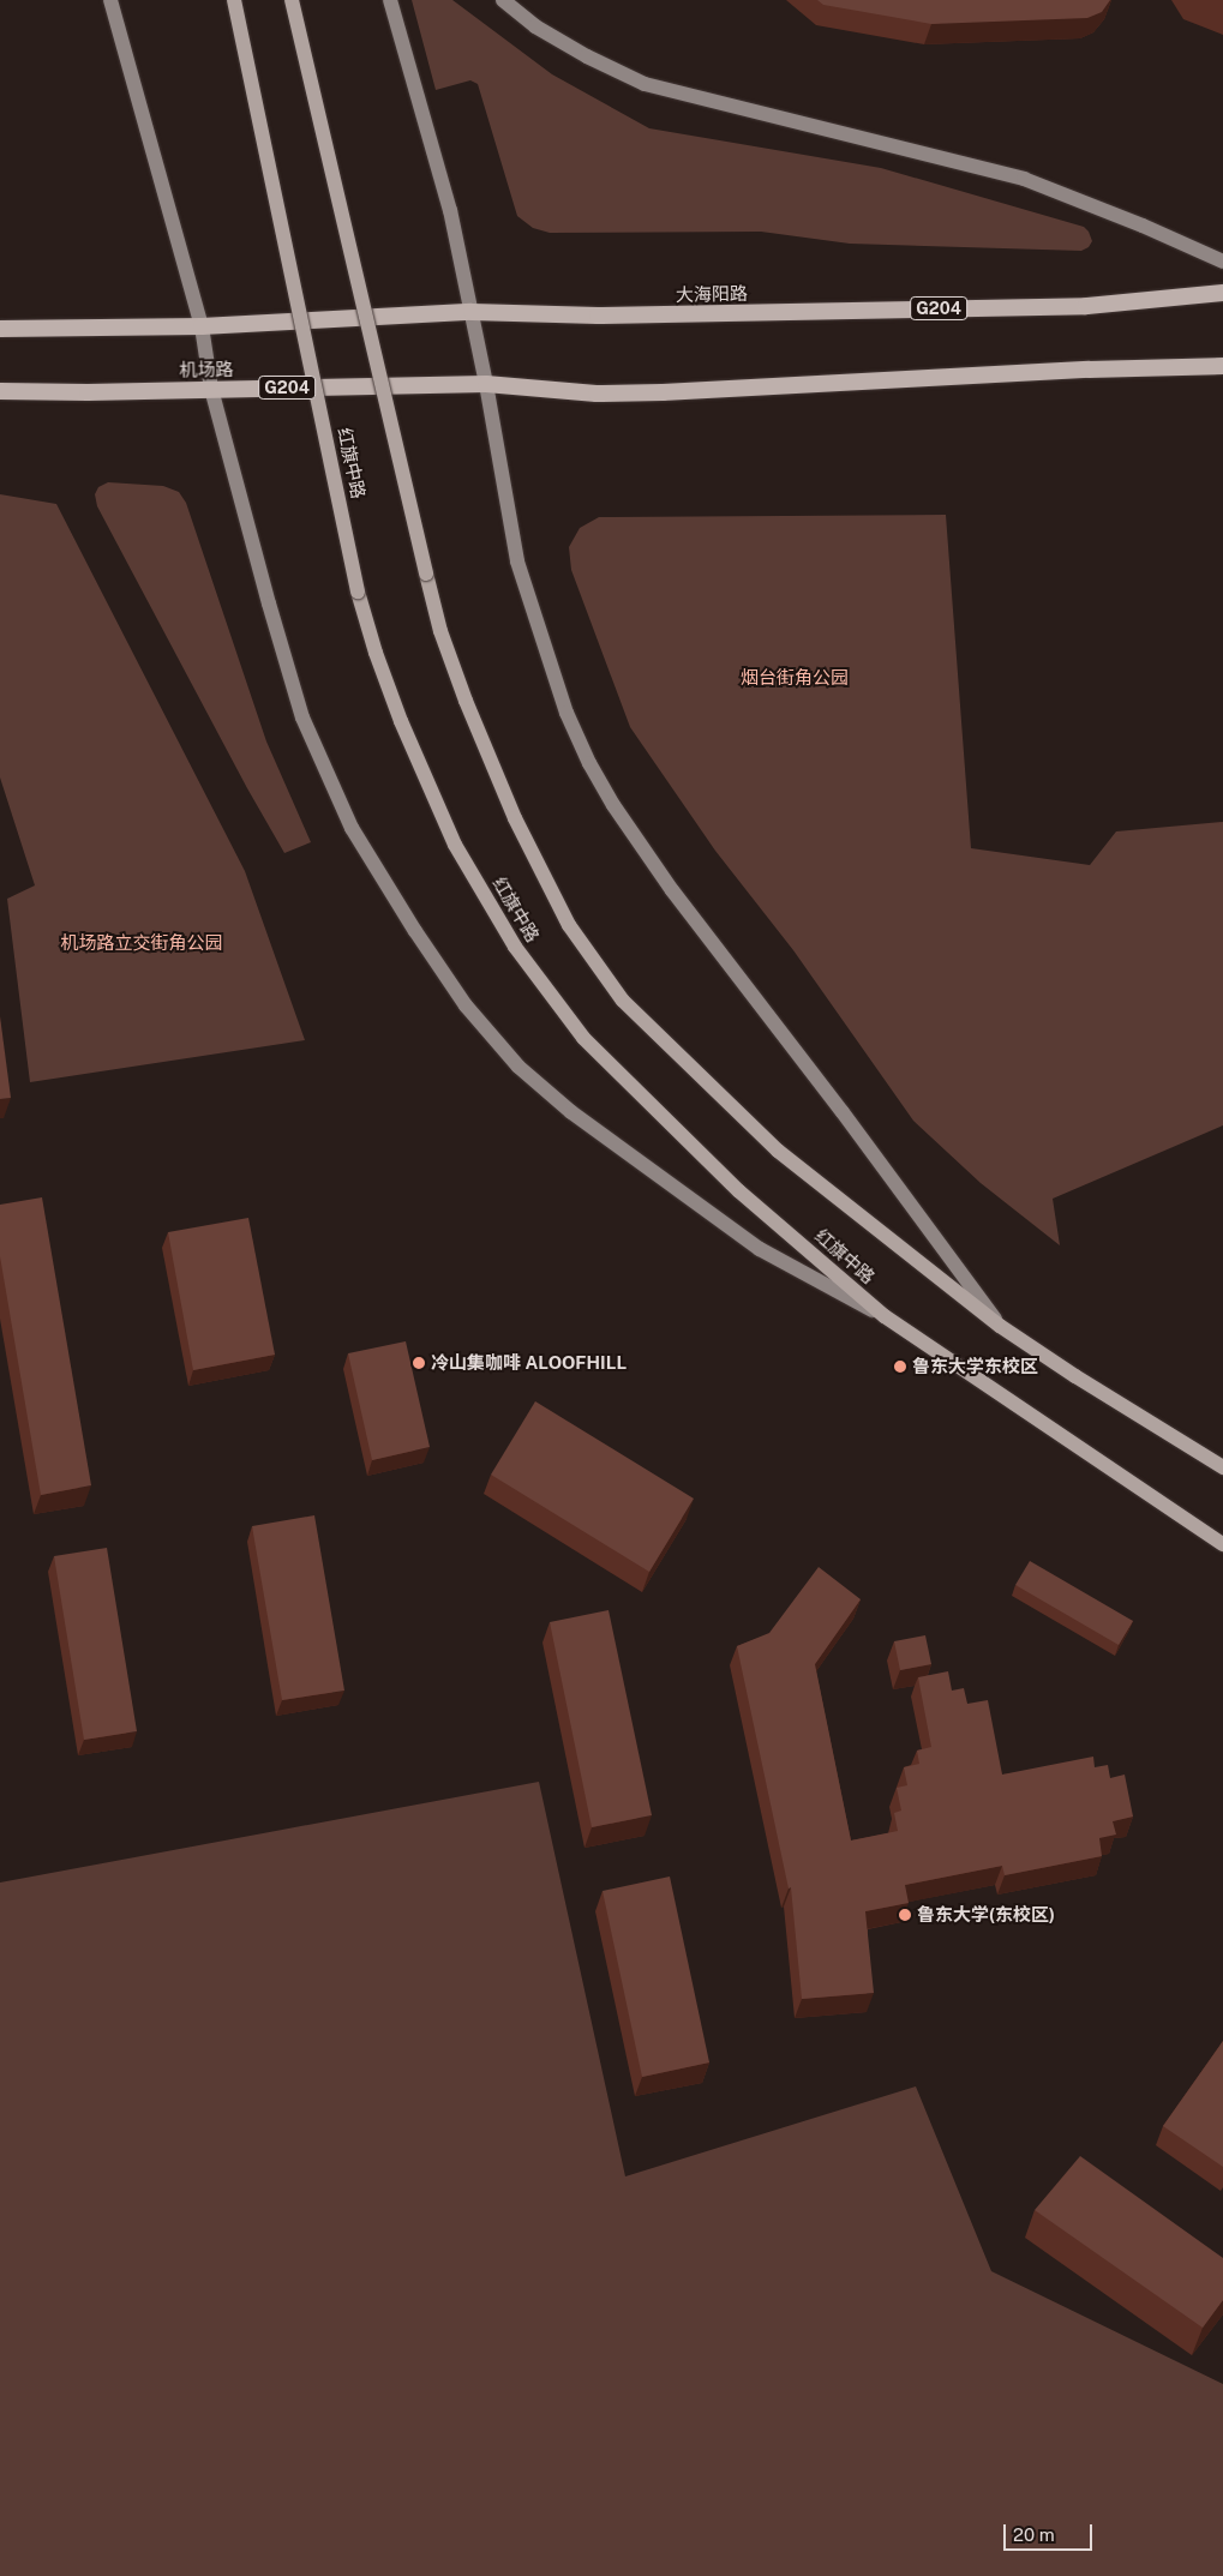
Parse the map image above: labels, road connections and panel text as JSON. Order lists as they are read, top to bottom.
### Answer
{
  "streets": {
    "highway": ["大海阳路", "G204", "机场路"],
    "main road": ["红旗中路"]
  },
  "crossings": [
    ["大海阳路", "G204"],
    ["G204", "机场路"]
  ],
  "parks": ["烟台街角公园", "机场路立交街角公园"],
  "places": ["冷山集咖啡 ALOOFHILL", "鲁东大学东校区", "鲁东大学(东校区)"],
  "scale_bar": "20 m"
}
